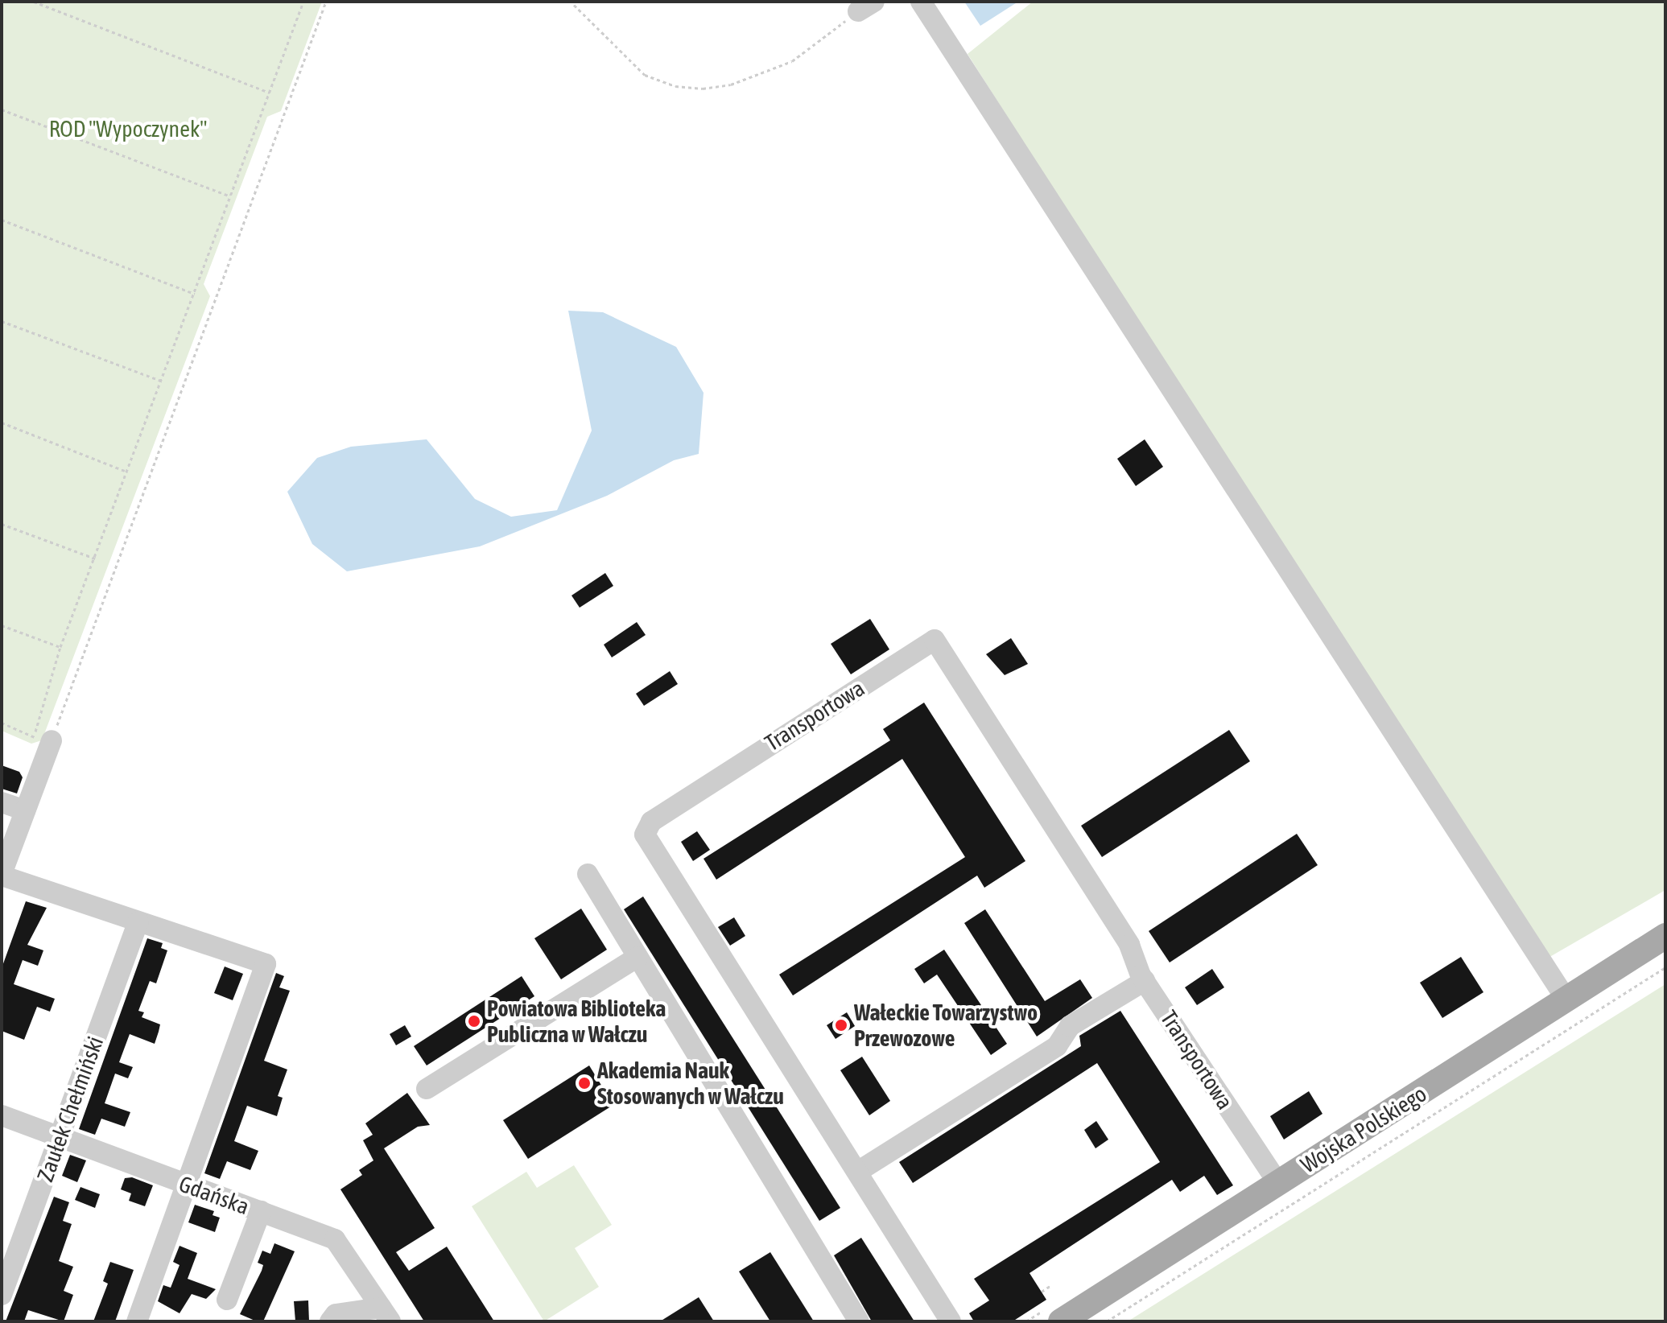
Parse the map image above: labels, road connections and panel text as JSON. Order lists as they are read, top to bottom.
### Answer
{
  "streets": {
    "main road": ["Wojska Polskiego"],
    "street": ["Transportowa", "Zaułek Chełmiński", "Gdańska"]
  },
  "crossings": [
    ["Transportowa", "Wojska Polskiego"],
    ["Zaułek Chełmiński", "Gdańska"]
  ],
  "parks": ["ROD \"Wypoczynek\""],
  "places": ["Powiatowa Biblioteka Publiczna w Wałczu", "Wałeckie Towarzystwo Przewozowe", "Akademia Nauk Stosowanych w Wałczu"]
}
